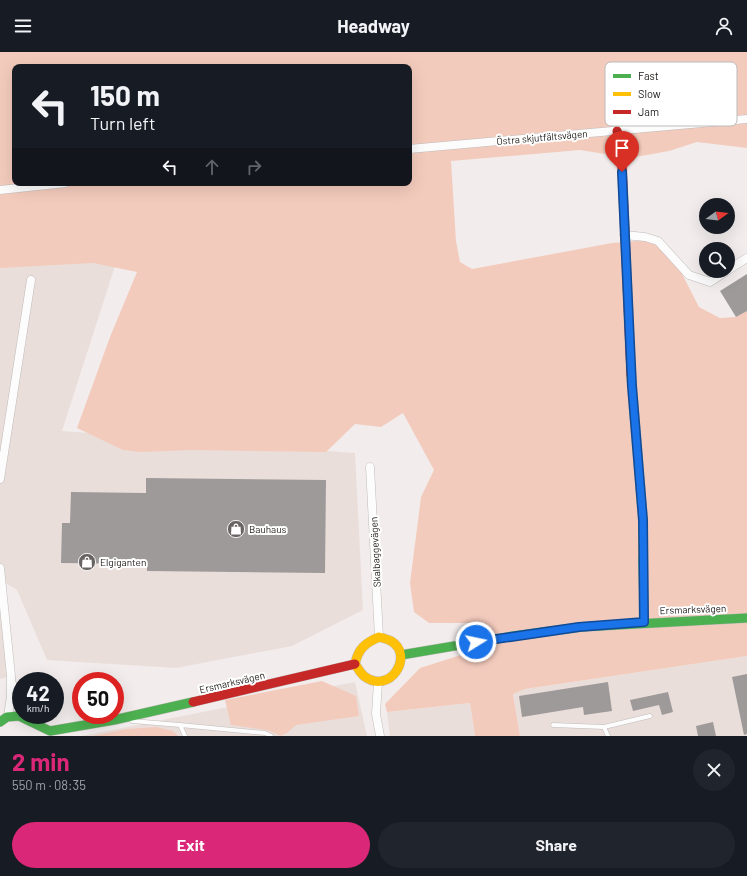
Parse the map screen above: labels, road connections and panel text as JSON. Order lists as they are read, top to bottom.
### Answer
{
  "streets": {
    "main road": ["Ersmarksvägen"],
    "street": ["Östra skjutfältsvägen", "Skalbaggevägen"]
  },
  "crossings": [
    ["Skalbaggevägen", "Ersmarksvägen"]
  ],
  "places": {
    "shop": ["Bauhaus", "Elgiganten"]
  },
  "legend": ["Fast", "Slow", "Jam"],
  "north": "right",
  "page": {
    "header": "Headway",
    "turn": ["150 m", "Turn left"],
    "speed": "42 km/h",
    "limit": "50",
    "heading": ["2 min", "550 m · 08:35"],
    "buttons": ["Exit", "Share"]
  }
}
